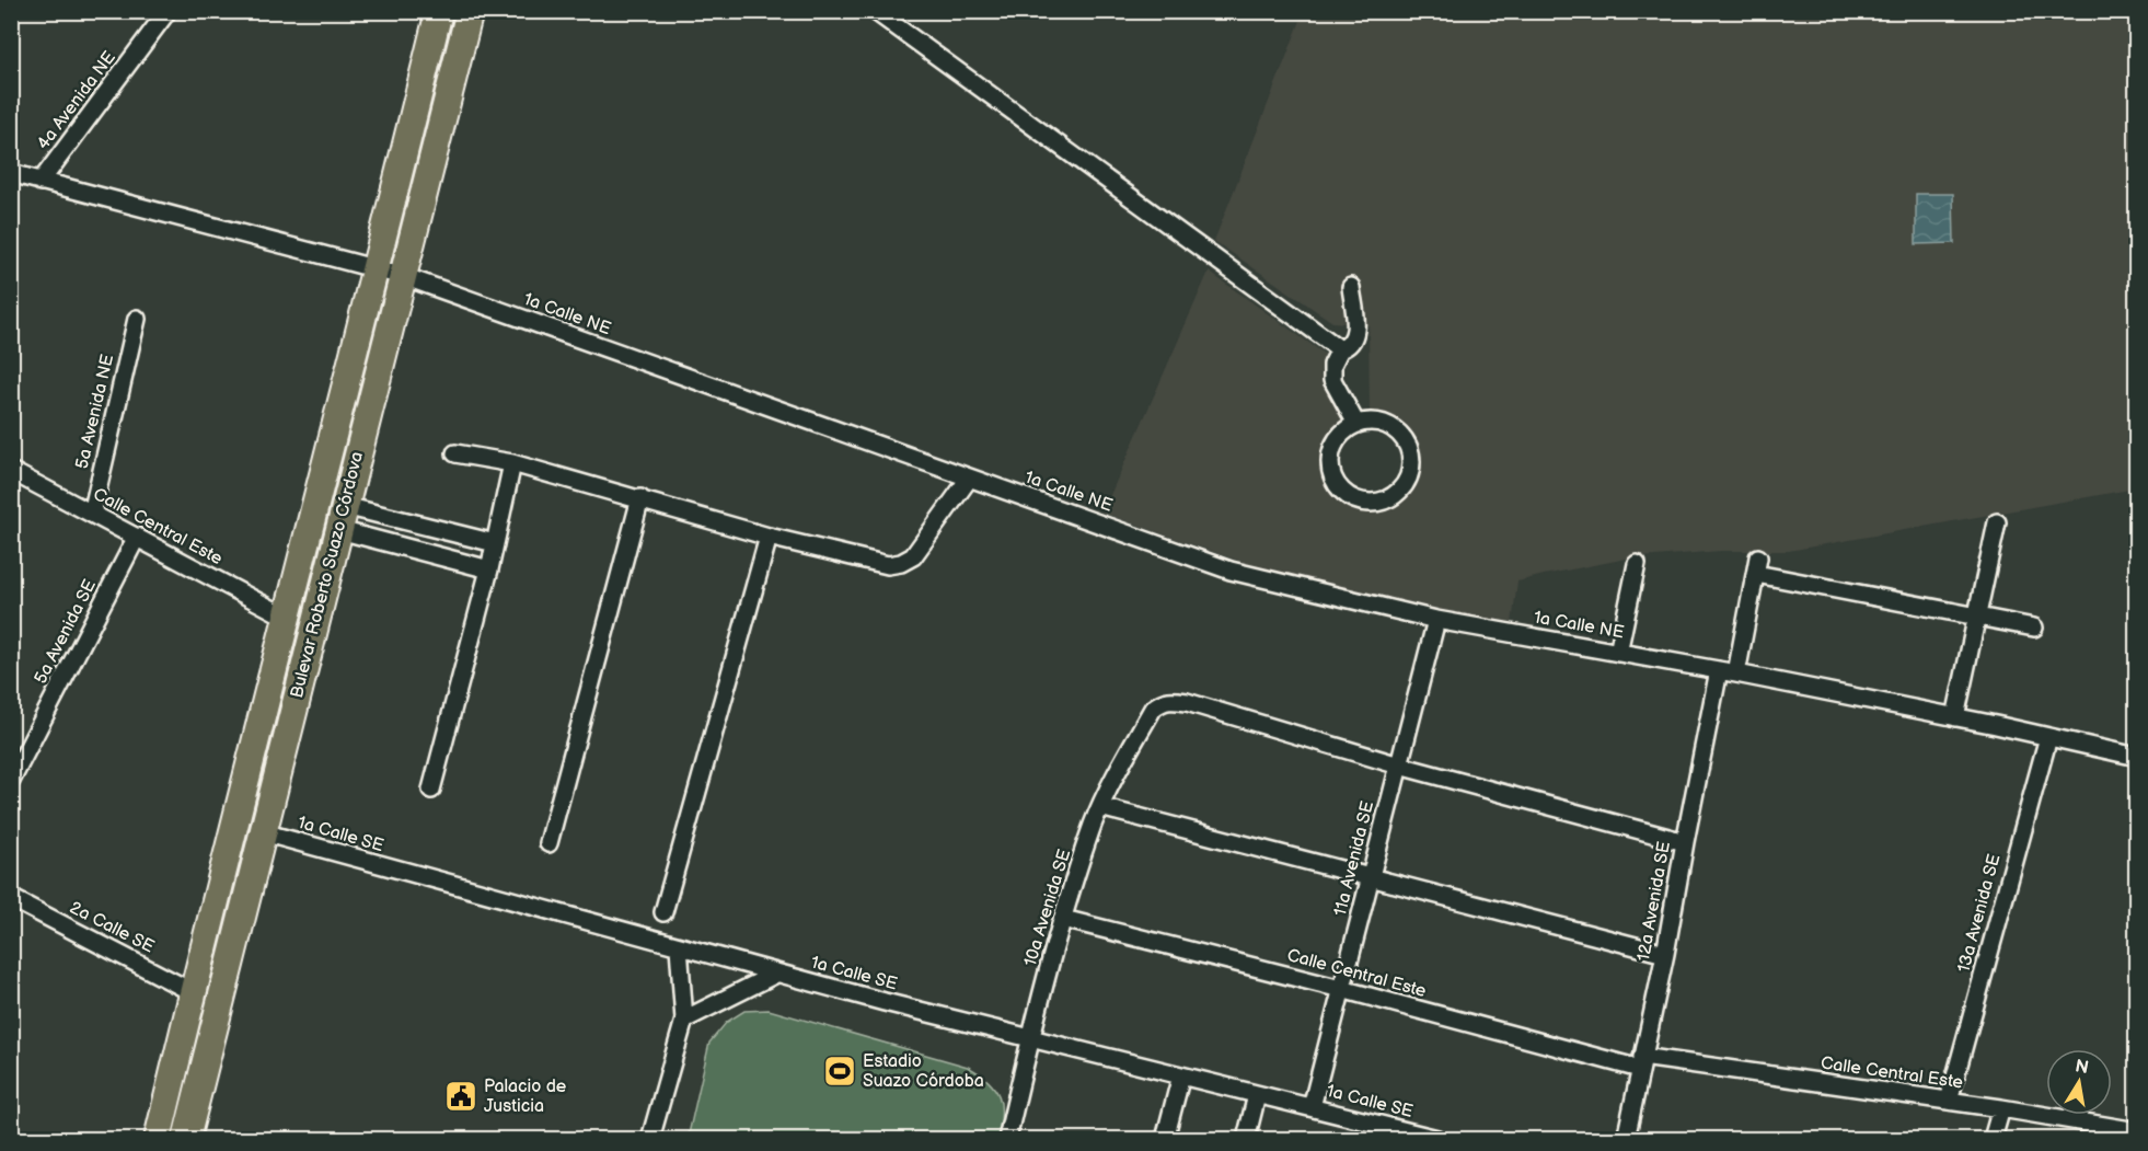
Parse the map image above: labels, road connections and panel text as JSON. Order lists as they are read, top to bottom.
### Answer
{
  "streets": {
    "main road": ["Bulevar Roberto Suazo Córdova"],
    "street": [
      "4a Avenida NE",
      "1a Calle NE",
      "5a Avenida NE",
      "Calle Central Este",
      "5a Avenida SE",
      "1a Calle SE",
      "11a Avenida SE",
      "12a Avenida SE",
      "10a Avenida SE",
      "13a Avenida SE",
      "2a Calle SE"
    ]
  },
  "crossings": [
    ["4a Avenida NE", "1a Calle NE"],
    ["1a Calle NE", "Bulevar Roberto Suazo Córdova"],
    ["1a Calle NE", "11a Avenida SE"],
    ["1a Calle NE", "12a Avenida SE"],
    ["1a Calle NE", "13a Avenida SE"],
    ["5a Avenida NE", "Calle Central Este"],
    ["Calle Central Este", "Bulevar Roberto Suazo Córdova"],
    ["Calle Central Este", "5a Avenida SE"],
    ["Calle Central Este", "11a Avenida SE"],
    ["Calle Central Este", "12a Avenida SE"],
    ["Calle Central Este", "10a Avenida SE"],
    ["Calle Central Este", "13a Avenida SE"],
    ["Bulevar Roberto Suazo Córdova", "1a Calle SE"],
    ["Bulevar Roberto Suazo Córdova", "2a Calle SE"],
    ["1a Calle SE", "11a Avenida SE"],
    ["1a Calle SE", "10a Avenida SE"],
    ["11a Avenida SE", "10a Avenida SE"]
  ],
  "places": {
    "sports": ["Estadio Suazo Córdoba"],
    "public building": ["Palacio de Justicia"]
  },
  "north": "top"
}
